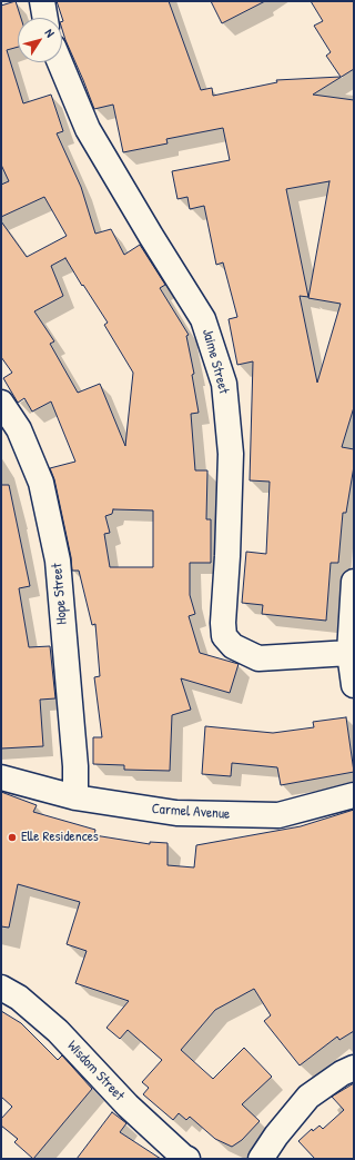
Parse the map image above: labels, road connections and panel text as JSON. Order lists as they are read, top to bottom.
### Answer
{
  "streets": {
    "street": [
      "Jaime Street",
      "Hope Street",
      "Carmel Avenue",
      "Wisdom Street"
    ]
  },
  "crossings": [
    ["Hope Street", "Carmel Avenue"]
  ],
  "places": ["Elle Residences"],
  "north": "top right"
}
